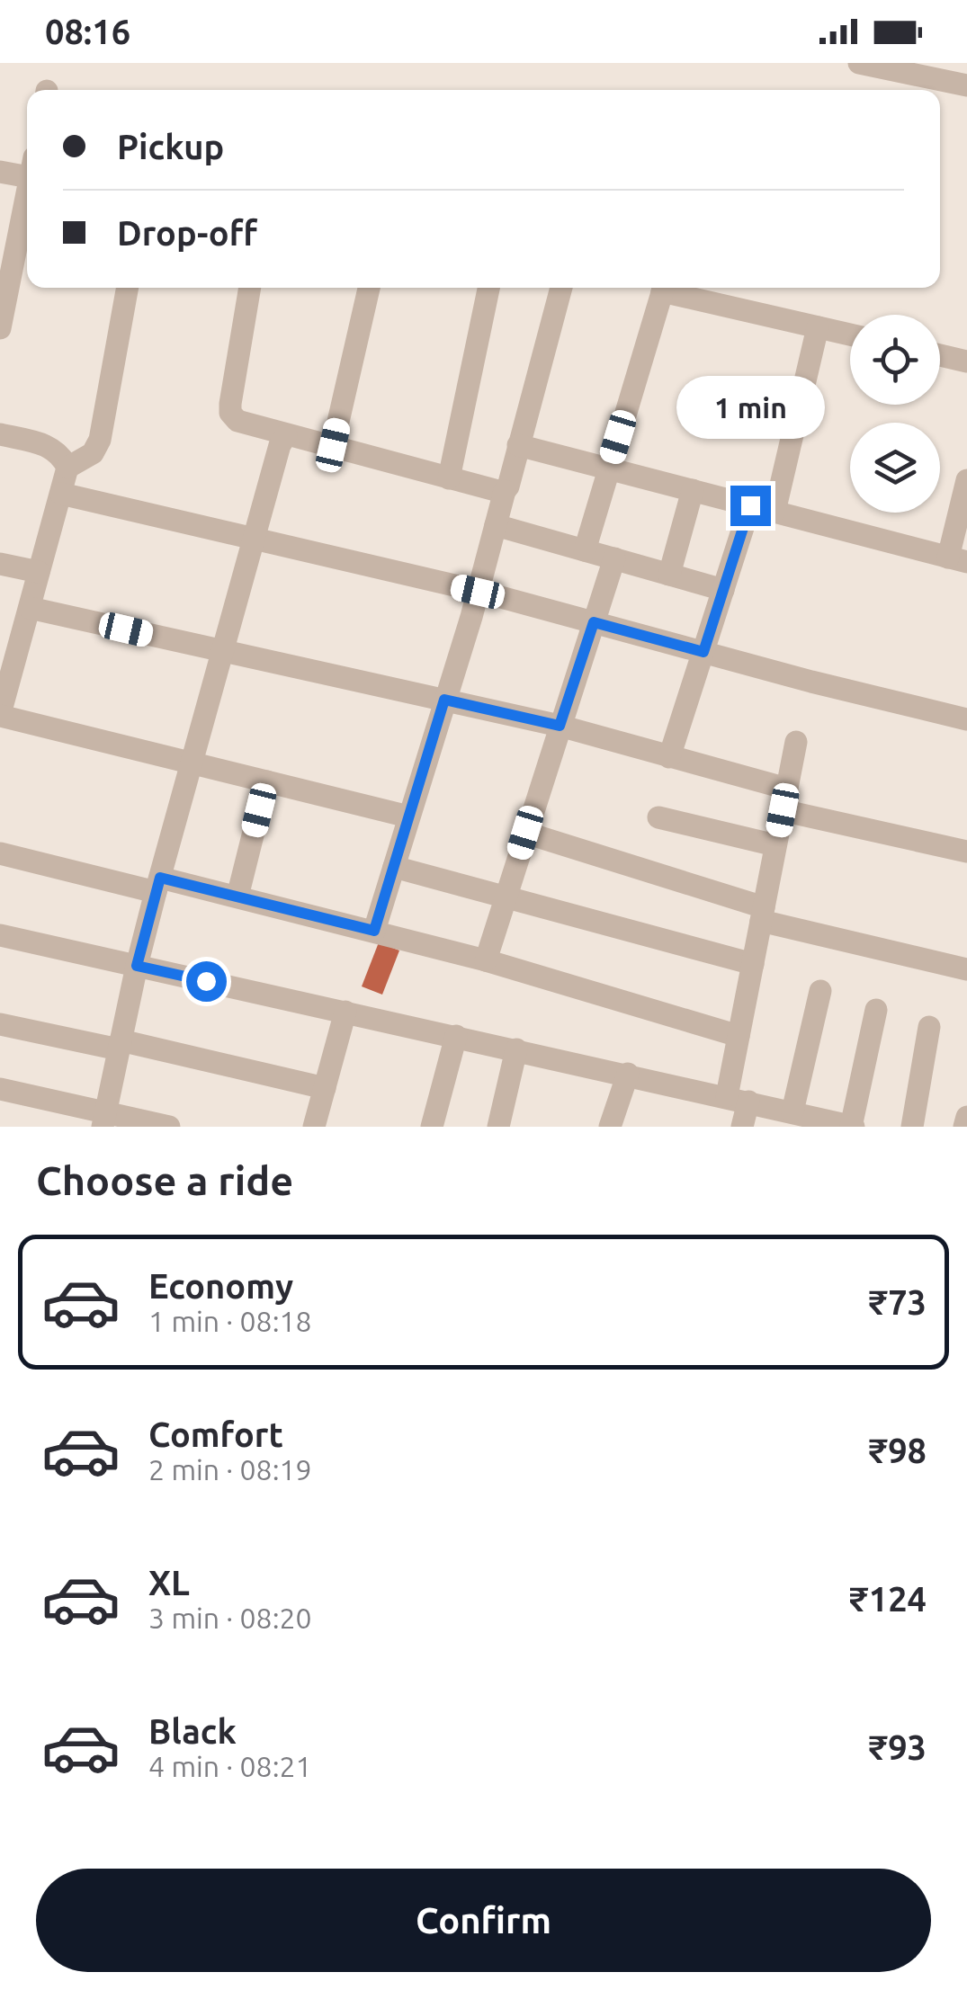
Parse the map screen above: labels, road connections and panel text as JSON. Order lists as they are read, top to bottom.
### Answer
{
  "page": {
    "status": "08:16",
    "banner": ["Pickup", "Drop-off"],
    "bubble": "1 min",
    "heading": "Choose a ride",
    "list": [
      {
        "name": "Economy",
        "note": "1 min · 08:18",
        "value": "₹73"
      },
      {
        "name": "Comfort",
        "note": "2 min · 08:19",
        "value": "₹98"
      },
      {
        "name": "XL",
        "note": "3 min · 08:20",
        "value": "₹124"
      },
      {
        "name": "Black",
        "note": "4 min · 08:21",
        "value": "₹93"
      }
    ],
    "buttons": "Confirm"
  }
}
